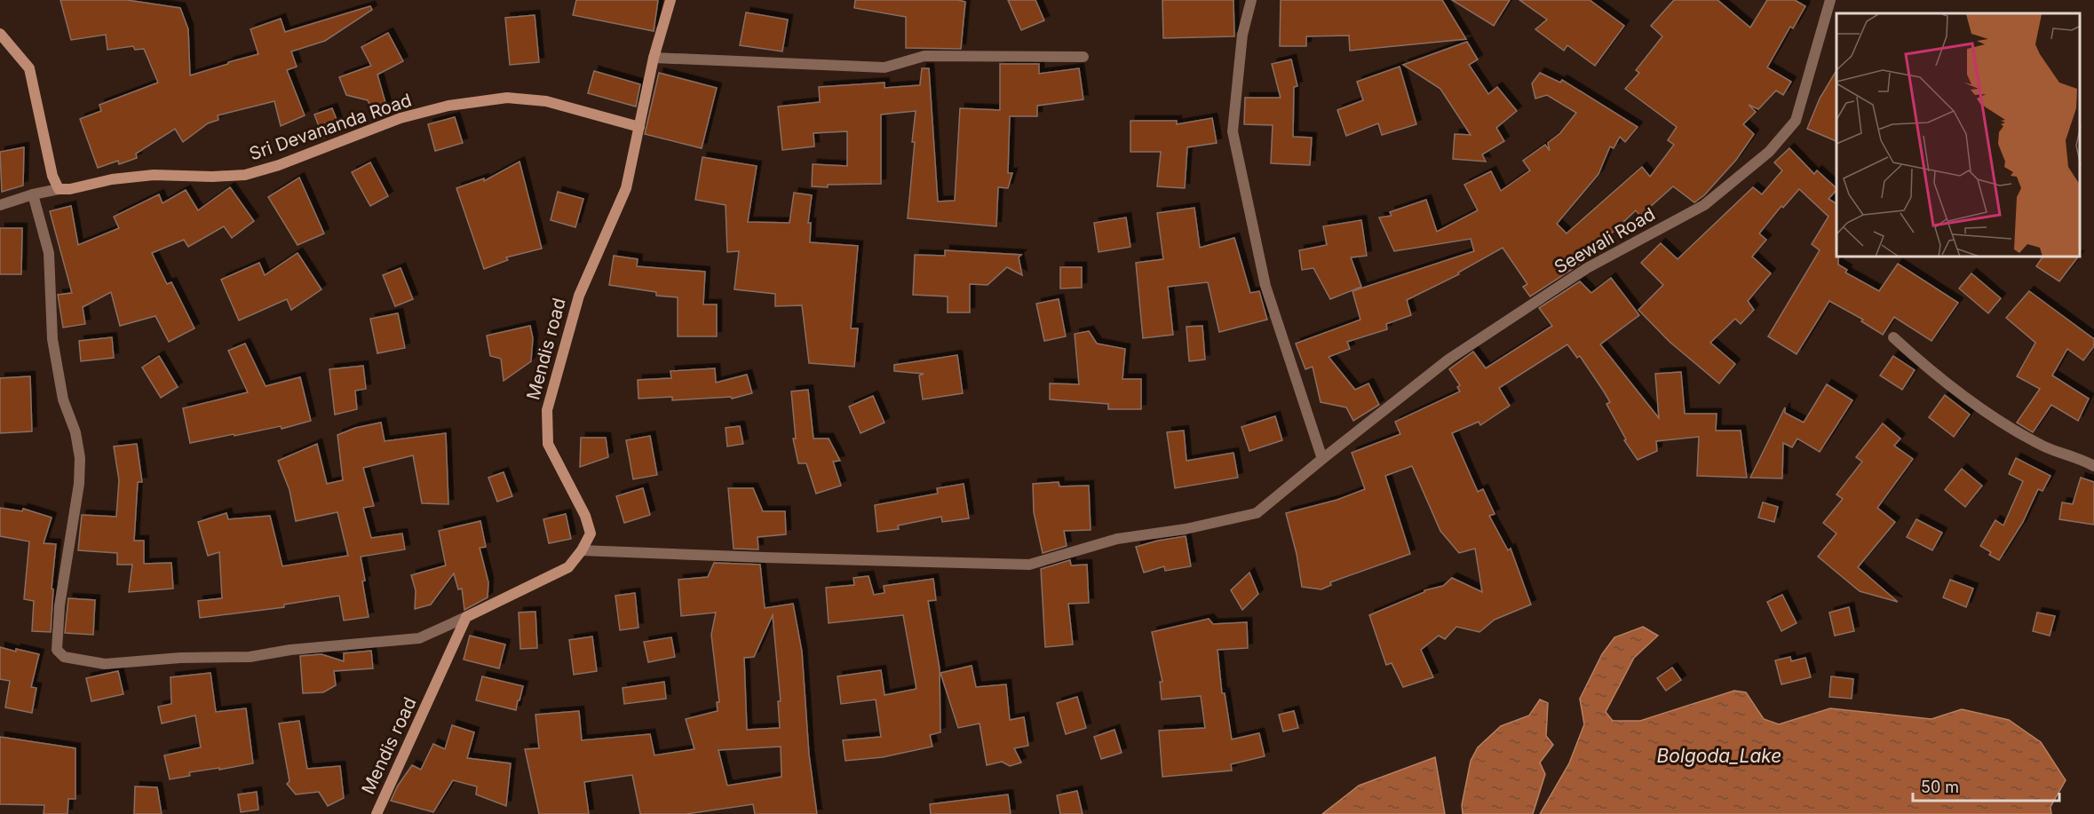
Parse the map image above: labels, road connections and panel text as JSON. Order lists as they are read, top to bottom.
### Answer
{
  "streets": {
    "street": ["Sri Devananda Road", "Seewali Road", "Mendis road"]
  },
  "crossings": [
    ["Sri Devananda Road", "Mendis road"],
    ["Seewali Road", "Mendis road"]
  ],
  "water": ["Bolgoda_Lake"],
  "scale_bar": "50 m"
}
